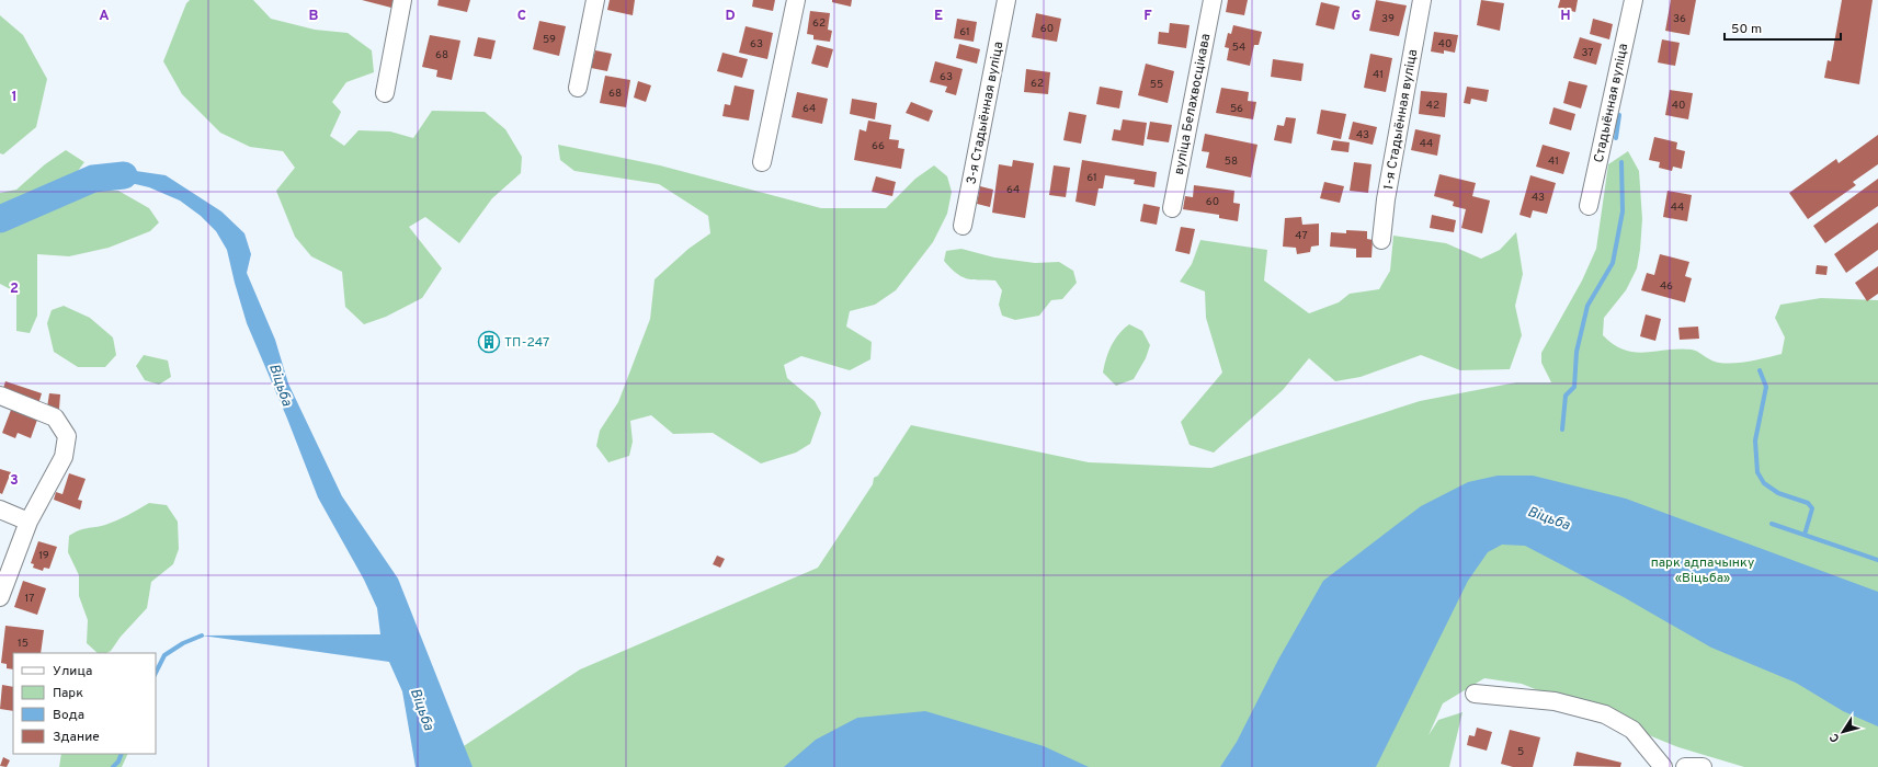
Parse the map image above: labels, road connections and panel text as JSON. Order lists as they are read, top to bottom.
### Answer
{
  "streets": {
    "street": [
      "Стадыённая вуліца",
      "вуліца Белахвосцікава",
      "3-я Стадыённая вуліца",
      "1-я Стадыённая вуліца"
    ]
  },
  "water": ["Віцьба"],
  "parks": ["парк адпачынку «Віцьба»"],
  "places": {
    "building": ["ТП-247"]
  },
  "house_numbers": [
    "39",
    "36",
    "62",
    "60",
    "61",
    "59",
    "63",
    "40",
    "54",
    "37",
    "68",
    "41",
    "63",
    "62",
    "55",
    "68",
    "42",
    "40",
    "64",
    "56",
    "43",
    "44",
    "66",
    "58",
    "41",
    "61",
    "64",
    "43",
    "60",
    "44",
    "47",
    "46",
    "19",
    "17",
    "15",
    "5"
  ],
  "legend": [
    "Улица",
    "Парк",
    "Вода",
    "Здание"
  ],
  "scale_bar": "50 m",
  "north": "bottom left",
  "grid": {
    "columns": [
      "A",
      "B",
      "C",
      "D",
      "E",
      "F",
      "G",
      "H"
    ],
    "rows": ["1", "2", "3"]
  }
}
